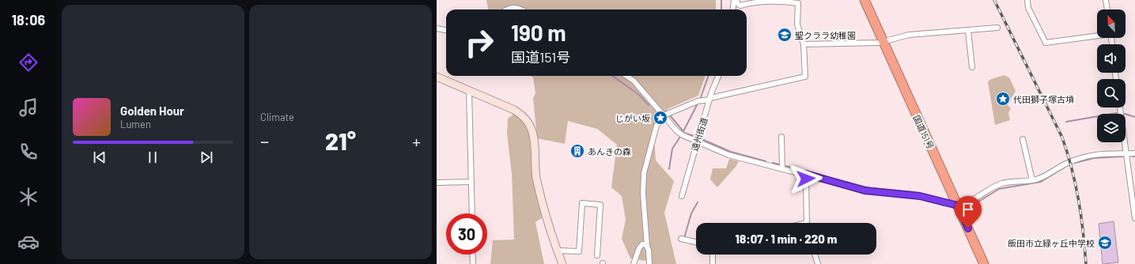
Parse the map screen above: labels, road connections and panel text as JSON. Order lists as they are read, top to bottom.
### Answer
{
  "streets": {
    "highway": ["国道151号"],
    "street": ["遠州街道"]
  },
  "places": {
    "school or university": ["聖クララ幼稚園", "飯田市立緑ヶ丘中学校"],
    "place": ["代田獅子塚古墳", "じがい坂"],
    "building": ["あんきの森"]
  },
  "north": "top left",
  "page": {
    "tabs": "18:06",
    "tile": "Climate",
    "turn": ["190 m", "国道151号"],
    "song": ["Golden Hour", "Lumen"],
    "heat": ["−", "21°", "+"],
    "limit": "30",
    "trip": "18:07 · 1 min · 220 m"
  }
}
